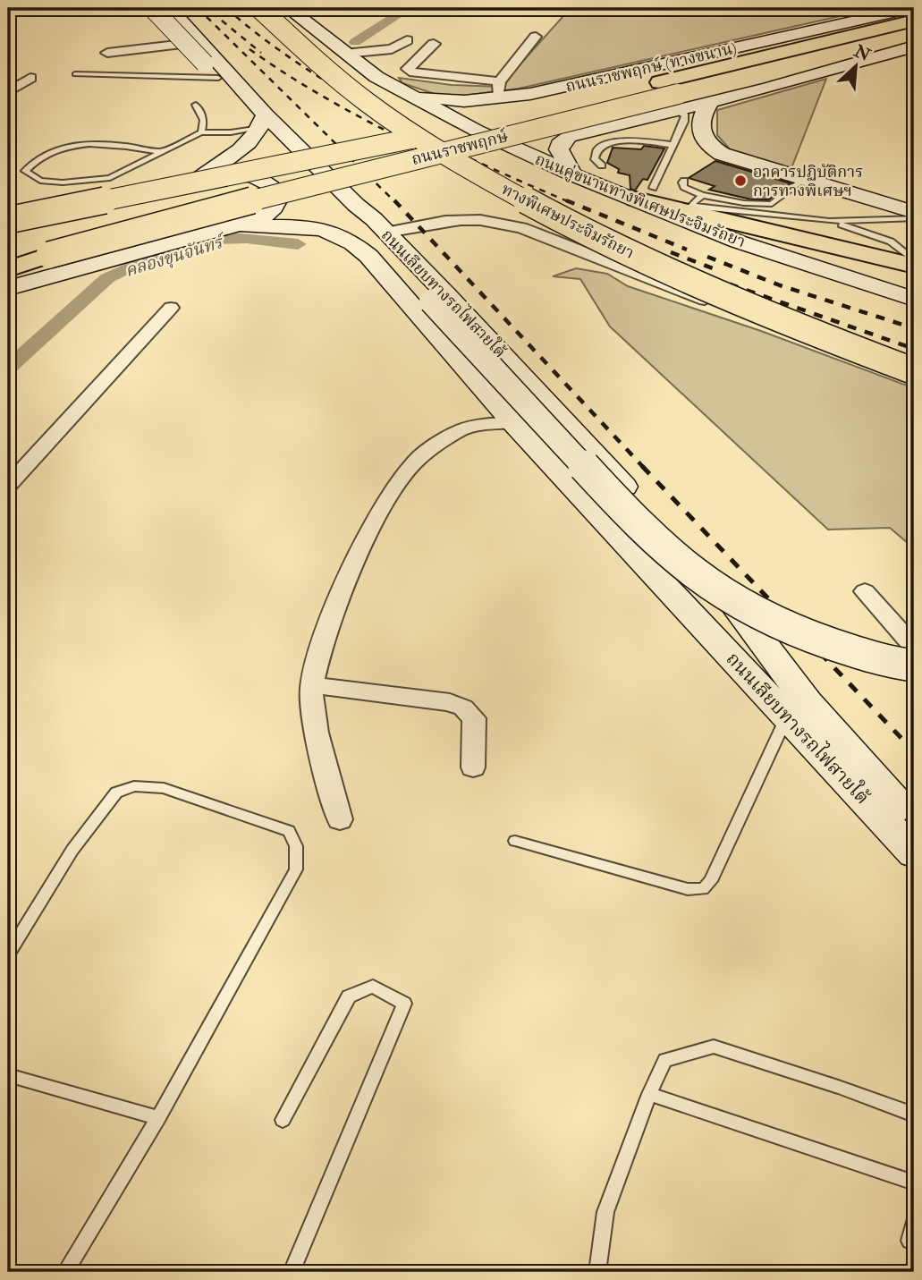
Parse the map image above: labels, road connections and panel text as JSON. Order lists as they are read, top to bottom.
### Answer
{
  "streets": {
    "main road": [
      "ถนนราชพฤกษ์ (ทางขนาน)",
      "ถนนราชพฤกษ์",
      "ถนนคู่ขนานทางพิเศษประจิมรัถยา",
      "ทางพิเศษประจิมรัถยา",
      "ถนนเลียบทางรถไฟสายใต้"
    ]
  },
  "crossings": [
    ["ถนนราชพฤกษ์ (ทางขนาน)", "ถนนคู่ขนานทางพิเศษประจิมรัถยา"],
    ["ถนนคู่ขนานทางพิเศษประจิมรัถยา", "ทางพิเศษประจิมรัถยา"]
  ],
  "water": ["คลองขุนจันทร์"],
  "places": ["อาคารปฏิบัติการ การทางพิเศษฯ"],
  "north": "top right"
}
